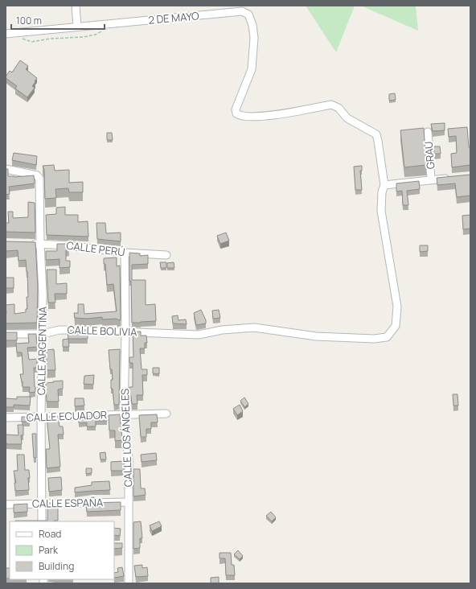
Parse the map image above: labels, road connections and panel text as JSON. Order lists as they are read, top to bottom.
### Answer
{
  "streets": {
    "street": [
      "2 DE MAYO",
      "GRAU",
      "CALLE PERÚ",
      "CALLE BOLIVIA",
      "CALLE ARGENTINA",
      "CALLE ECUADOR",
      "CALLE LOS ÁNGELES",
      "CALLE ESPAÑA"
    ]
  },
  "crossings": [
    ["2 DE MAYO", "CALLE BOLIVIA"],
    ["CALLE PERÚ", "CALLE ARGENTINA"],
    ["CALLE PERÚ", "CALLE LOS ÁNGELES"],
    ["CALLE BOLIVIA", "CALLE ARGENTINA"],
    ["CALLE BOLIVIA", "CALLE LOS ÁNGELES"],
    ["CALLE ARGENTINA", "CALLE ECUADOR"],
    ["CALLE ARGENTINA", "CALLE ESPAÑA"],
    ["CALLE ECUADOR", "CALLE LOS ÁNGELES"],
    ["CALLE LOS ÁNGELES", "CALLE ESPAÑA"]
  ],
  "legend": ["Road", "Park", "Building"],
  "scale_bar": "100 m"
}
